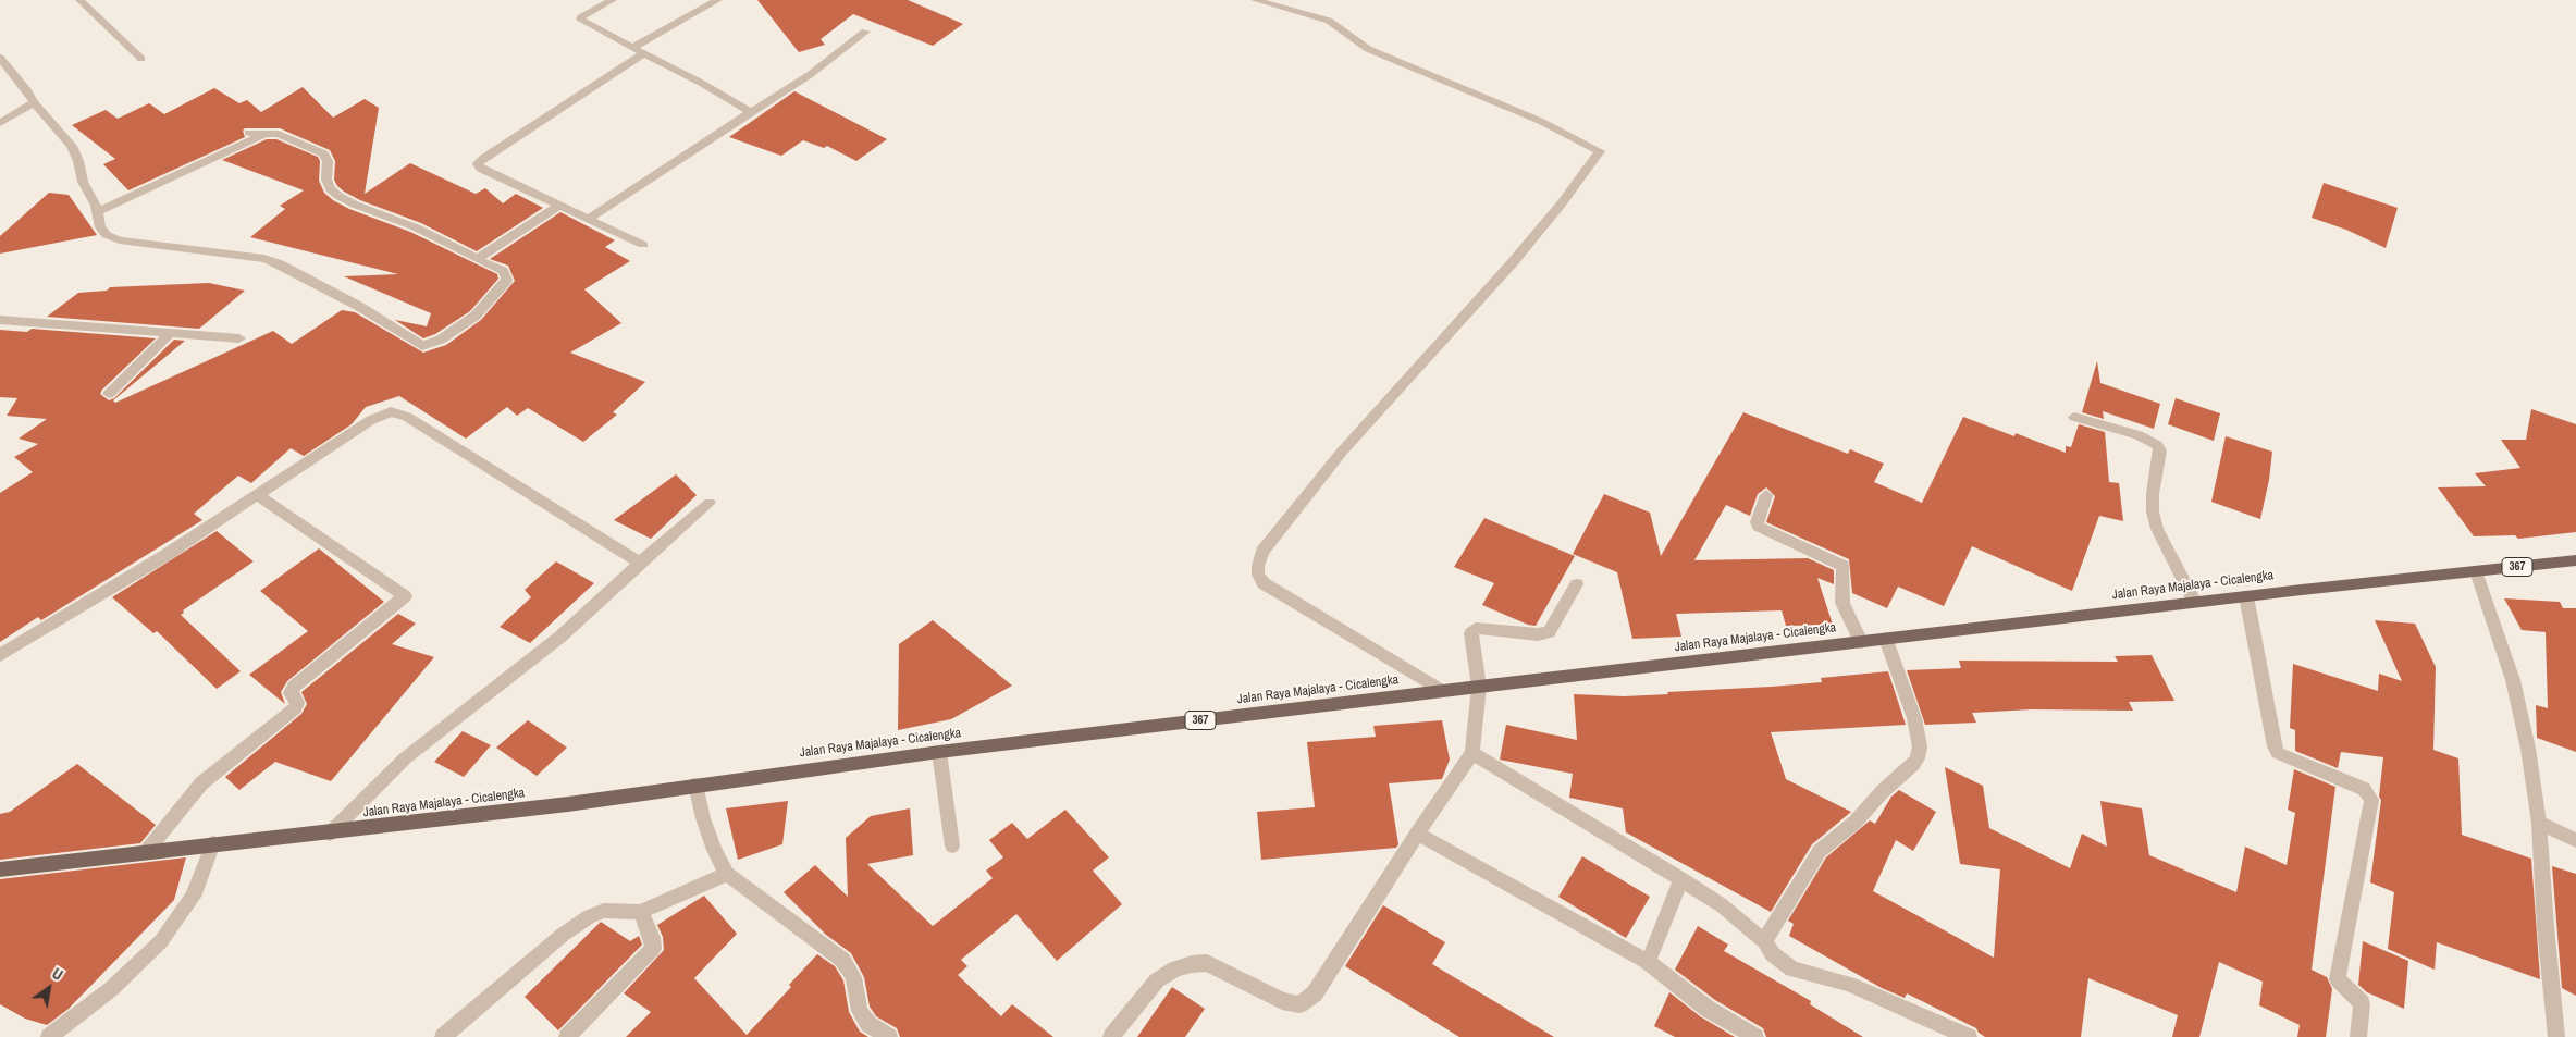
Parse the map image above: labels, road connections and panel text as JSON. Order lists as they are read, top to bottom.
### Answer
{
  "streets": {
    "main road": ["367", "Jalan Raya Majalaya - Cicalengka"]
  },
  "north": "top right"
}
